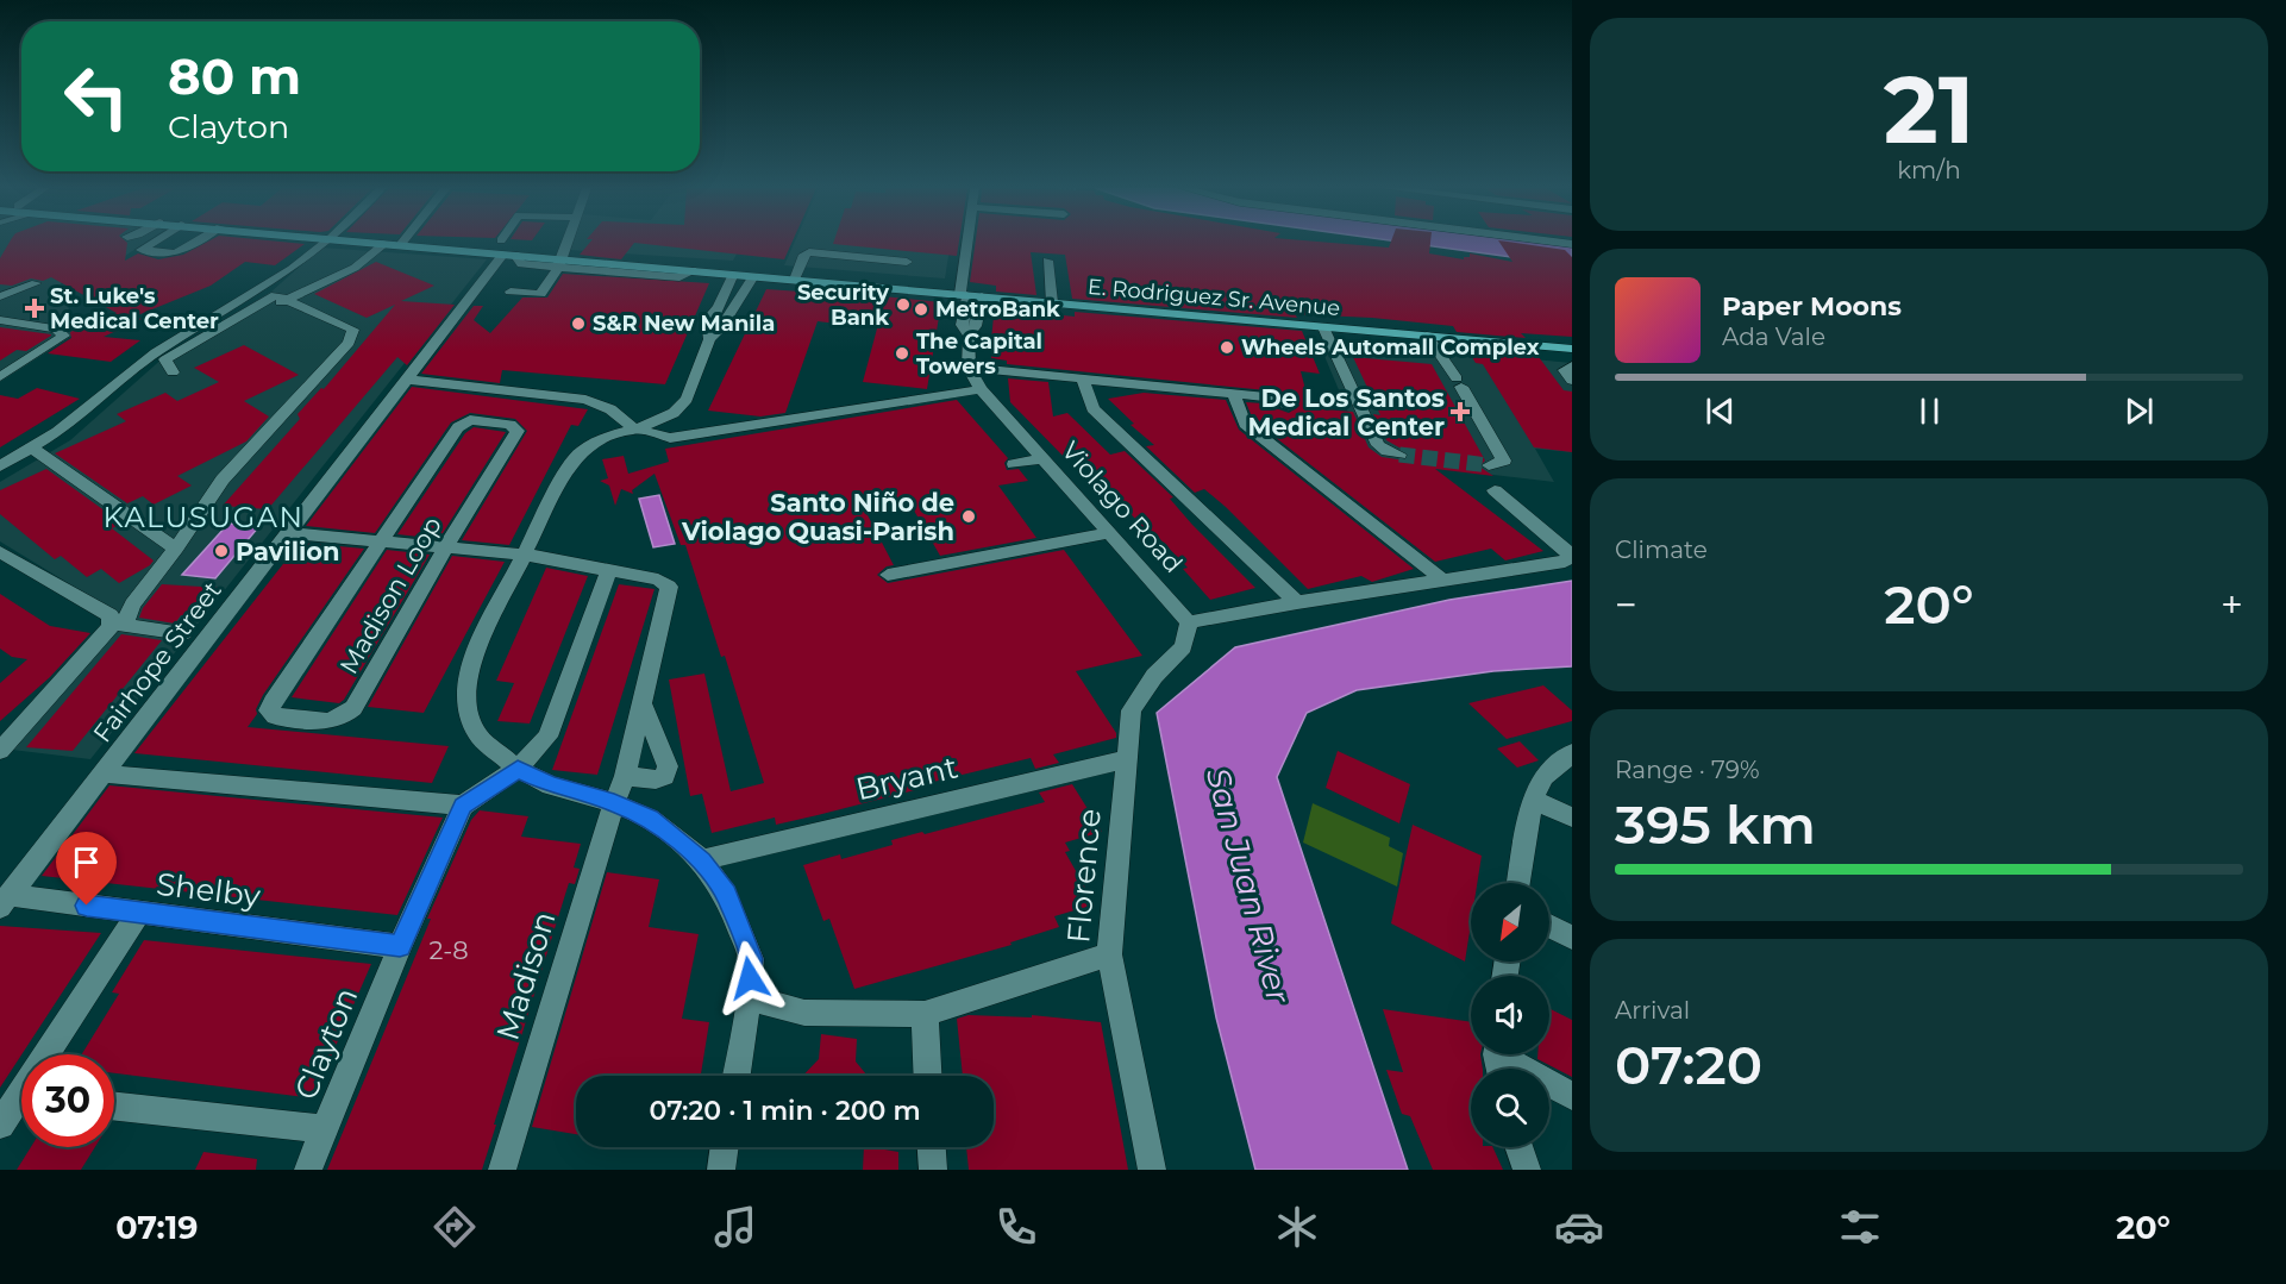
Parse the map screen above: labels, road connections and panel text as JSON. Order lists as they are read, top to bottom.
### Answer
{
  "streets": {
    "main road": ["E. Rodriguez Sr. Avenue"],
    "street": [
      "Violago Road",
      "Madison Loop",
      "Fairhope Street",
      "Bryant",
      "Florence",
      "Shelby",
      "Madison",
      "Clayton"
    ]
  },
  "crossings": [
    ["E. Rodriguez Sr. Avenue", "Violago Road"],
    ["E. Rodriguez Sr. Avenue", "Fairhope Street"],
    ["Violago Road", "Florence"],
    ["Fairhope Street", "Shelby"],
    ["Bryant", "Florence"],
    ["Shelby", "Clayton"]
  ],
  "districts": ["KALUSUGAN"],
  "water": ["San Juan River"],
  "places": {
    "other": [
      "Security Bank",
      "MetroBank",
      "S&R New Manila",
      "Wheels Automall Complex",
      "The Capital Towers",
      "Santo Niño de Violago Quasi-Parish",
      "Pavilion"
    ],
    "health": ["St. Luke's Medical Center", "De Los Santos Medical Center"]
  },
  "house_numbers": ["2-8"],
  "north": "bottom left",
  "page": {
    "tile": [
      ["21", "km/h"],
      "Climate",
      ["Range · 79%", "395 km"],
      ["Arrival", "07:20"]
    ],
    "turn": ["80 m", "Clayton"],
    "song": ["Paper Moons", "Ada Vale"],
    "heat": ["−", "20°", "+"],
    "limit": "30",
    "trip": "07:20 · 1 min · 200 m",
    "tabs": ["07:19", "20°"]
  }
}
